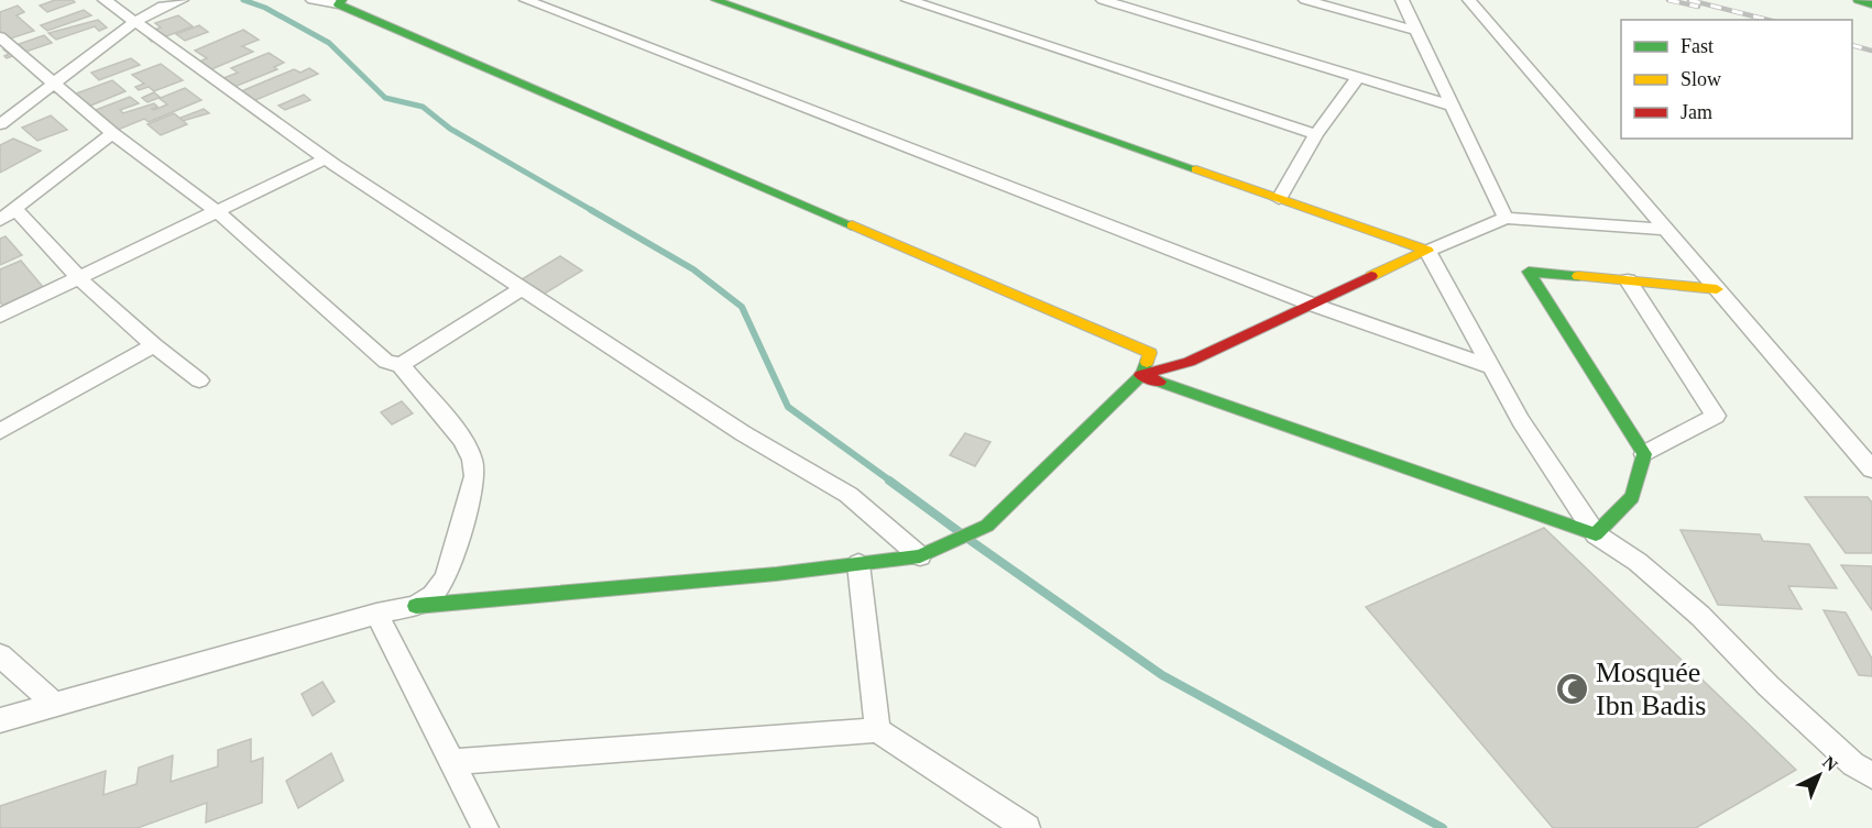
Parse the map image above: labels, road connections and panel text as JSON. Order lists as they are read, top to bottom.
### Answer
{
  "places": {
    "mosque": ["Mosquée Ibn Badis"]
  },
  "legend": ["Fast", "Slow", "Jam"],
  "north": "top right"
}
